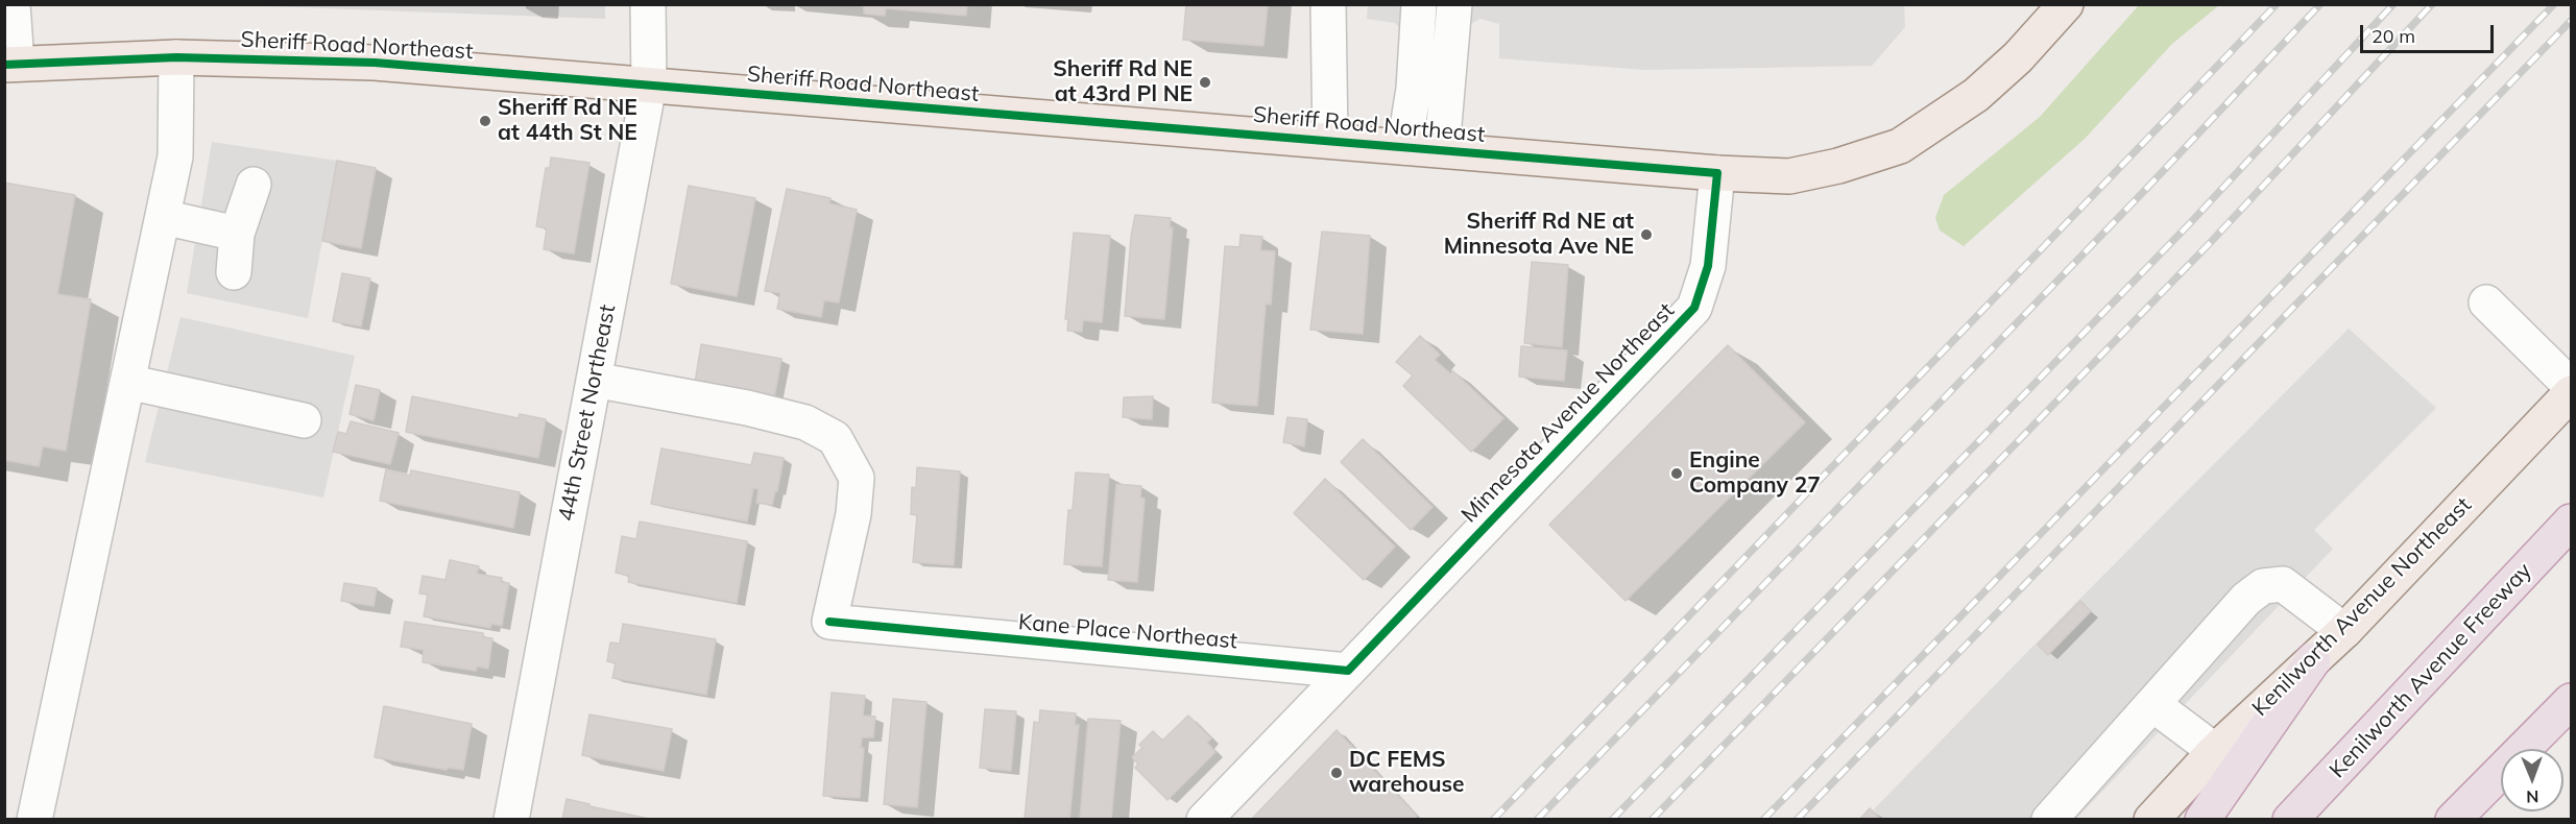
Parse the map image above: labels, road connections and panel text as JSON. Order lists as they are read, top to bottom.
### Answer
{
  "streets": {
    "highway": ["Kenilworth Avenue Freeway"],
    "main road": ["Sheriff Road Northeast", "Kenilworth Avenue Northeast"],
    "street": ["44th Street Northeast", "Minnesota Avenue Northeast", "Kane Place Northeast"]
  },
  "crossings": [
    ["Sheriff Road Northeast", "44th Street Northeast"],
    ["Sheriff Road Northeast", "Minnesota Avenue Northeast"],
    ["44th Street Northeast", "Kane Place Northeast"],
    ["Minnesota Avenue Northeast", "Kane Place Northeast"]
  ],
  "places": [
    "Sheriff Rd NE at 43rd Pl NE",
    "Sheriff Rd NE at 44th St NE",
    "Sheriff Rd NE at Minnesota Ave NE",
    "Engine Company 27",
    "DC FEMS warehouse"
  ],
  "scale_bar": "20 m",
  "north": "bottom"
}
